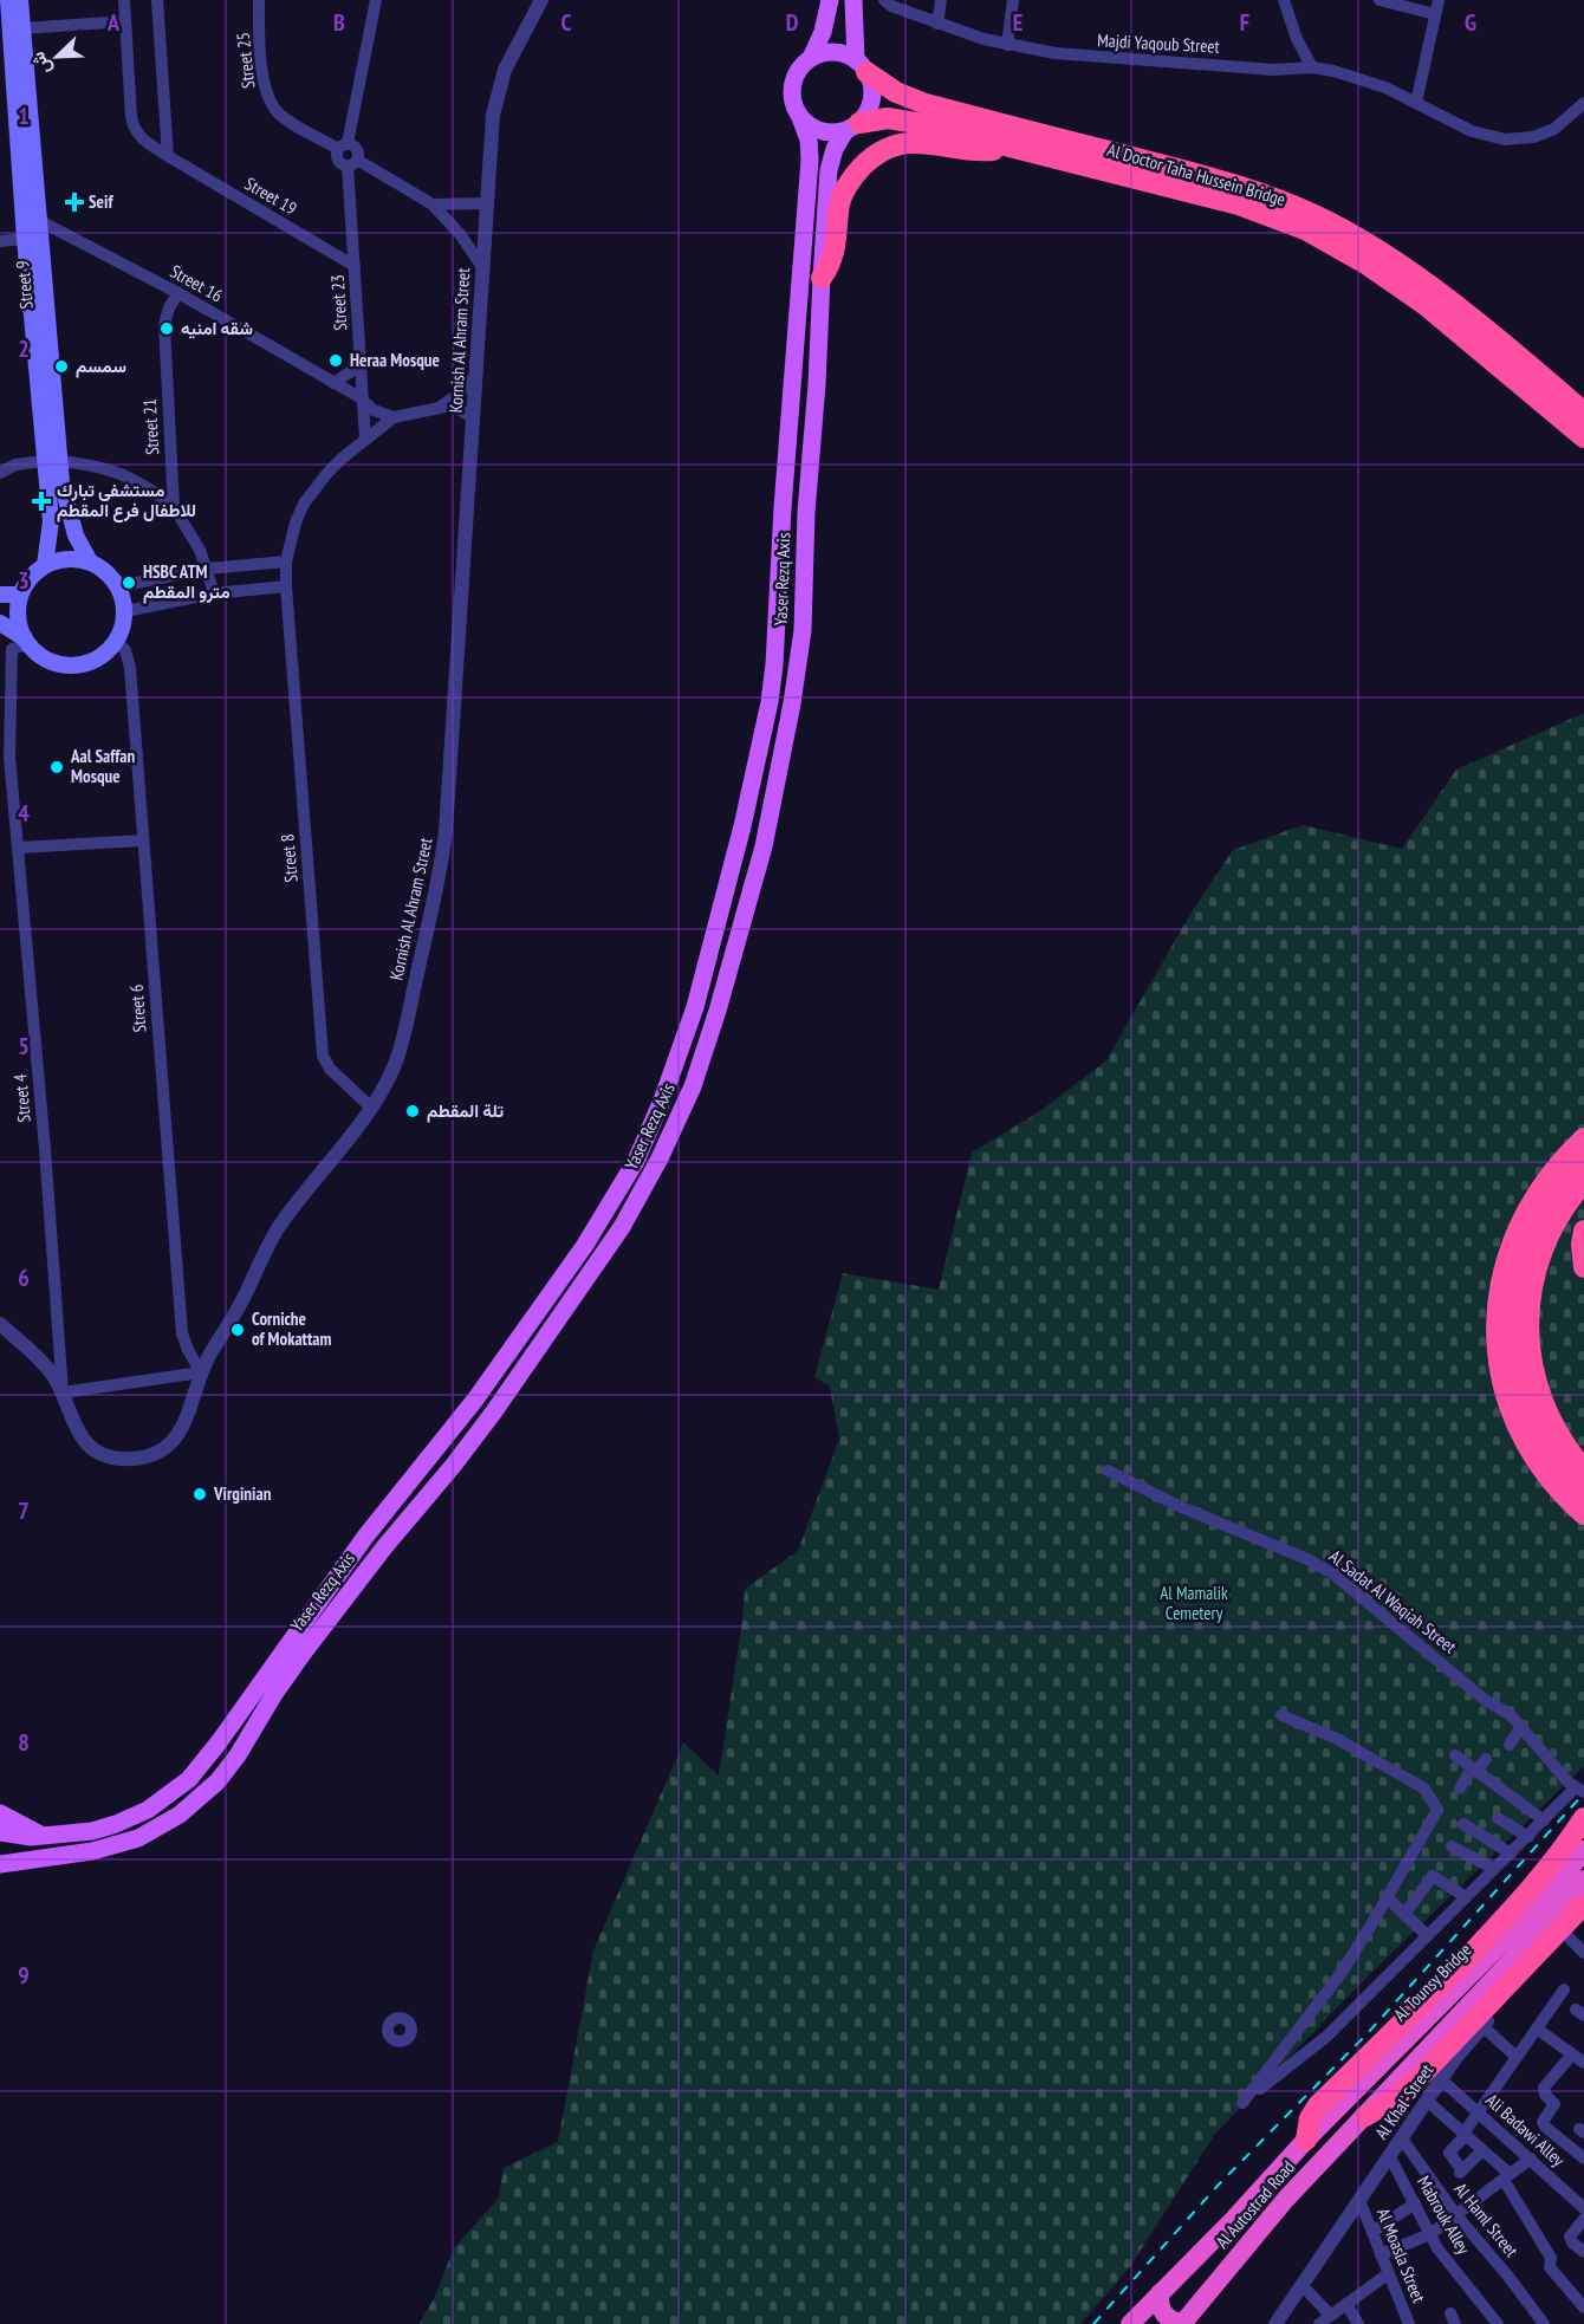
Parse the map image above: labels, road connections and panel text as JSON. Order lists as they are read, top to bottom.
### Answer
{
  "streets": {
    "highway": ["Al Doctor Taha Hussein Bridge", "Al Tounsy Bridge", "Al Autostrad Road"],
    "main road": ["Street 9", "Yaser Rezq Axis"],
    "street": [
      "Majdi Yaqoub Street",
      "Street 25",
      "Street 19",
      "Street 16",
      "Street 23",
      "Kornish Al Ahram Street",
      "Street 21",
      "Street 8",
      "Street 6",
      "Street 4",
      "Al Sadat Al Waqiah Street",
      "Al Khal' Street",
      "Ali Badawi Alley",
      "Mabrouk Alley",
      "Al Haml Street",
      "Al Moasla Street"
    ]
  },
  "crossings": [
    ["Al Doctor Taha Hussein Bridge", "Yaser Rezq Axis"],
    ["Street 19", "Street 23"],
    ["Street 16", "Street 9"],
    ["Street 16", "Street 23"],
    ["Street 16", "Street 21"],
    ["Street 16", "Street 8"],
    ["Street 9", "Street 6"],
    ["Street 9", "Street 4"],
    ["Street 23", "Street 8"],
    ["Kornish Al Ahram Street", "Street 8"],
    ["Kornish Al Ahram Street", "Street 6"],
    ["Kornish Al Ahram Street", "Street 4"],
    ["Street 6", "Street 4"],
    ["Al Tounsy Bridge", "Al Autostrad Road"],
    ["Al Khal' Street", "Ali Badawi Alley"],
    ["Al Khal' Street", "Mabrouk Alley"],
    ["Al Khal' Street", "Al Haml Street"],
    ["Al Khal' Street", "Al Moasla Street"]
  ],
  "parks": ["Al Mamalik Cemetery"],
  "places": {
    "health": ["Seif", "مستشفى تبارك للاطفال فرع المقطم"],
    "other": [
      "شقه امنيه",
      "Heraa Mosque",
      "سمسم",
      "HSBC ATM مترو المقطم",
      "Aal Saffan Mosque",
      "تلة المقطم",
      "Corniche of Mokattam",
      "Virginian"
    ]
  },
  "north": "bottom left",
  "grid": {
    "columns": [
      "A",
      "B",
      "C",
      "D",
      "E",
      "F",
      "G"
    ],
    "rows": [
      "1",
      "2",
      "3",
      "4",
      "5",
      "6",
      "7",
      "8",
      "9"
    ]
  }
}
